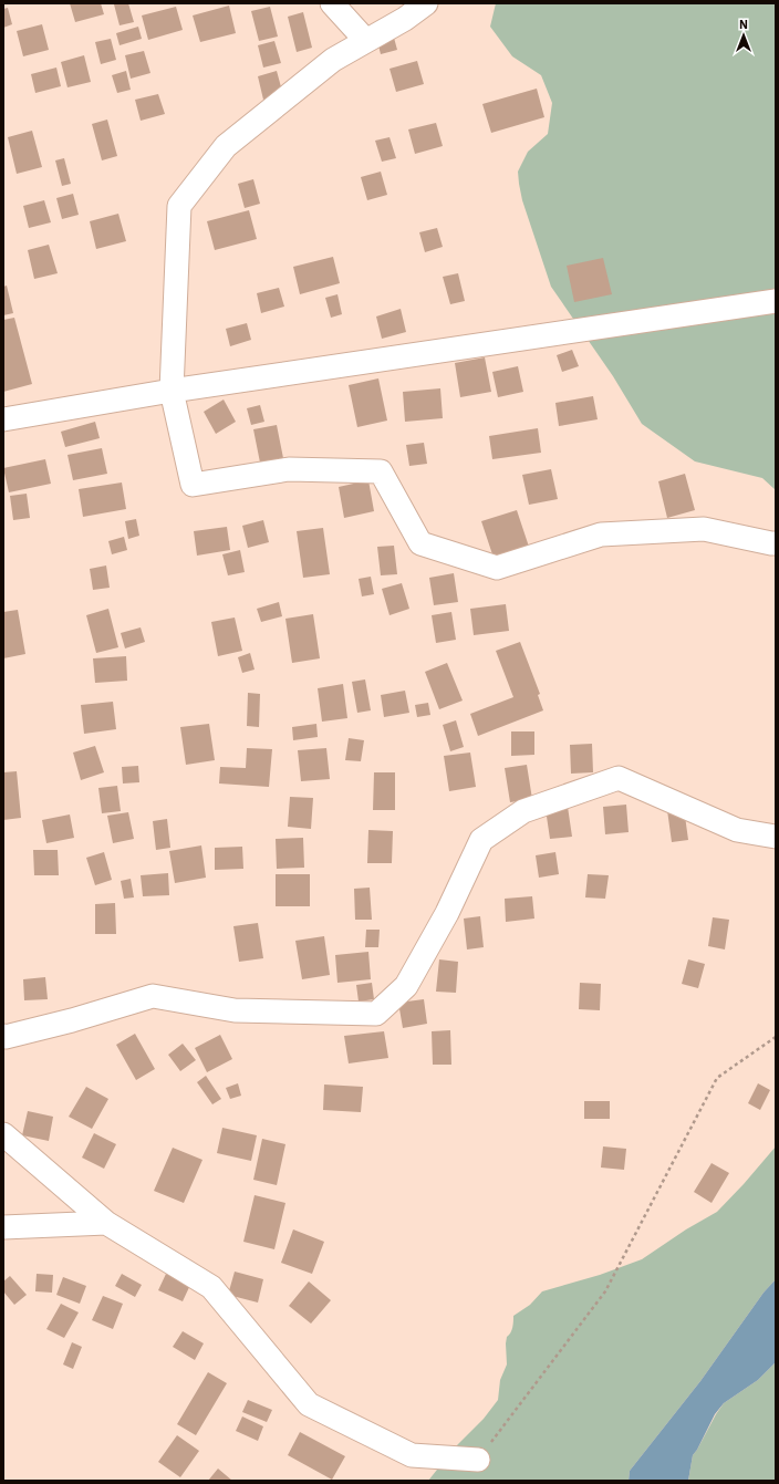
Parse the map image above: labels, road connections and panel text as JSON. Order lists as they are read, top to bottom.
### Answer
{
  "north": "top"
}
